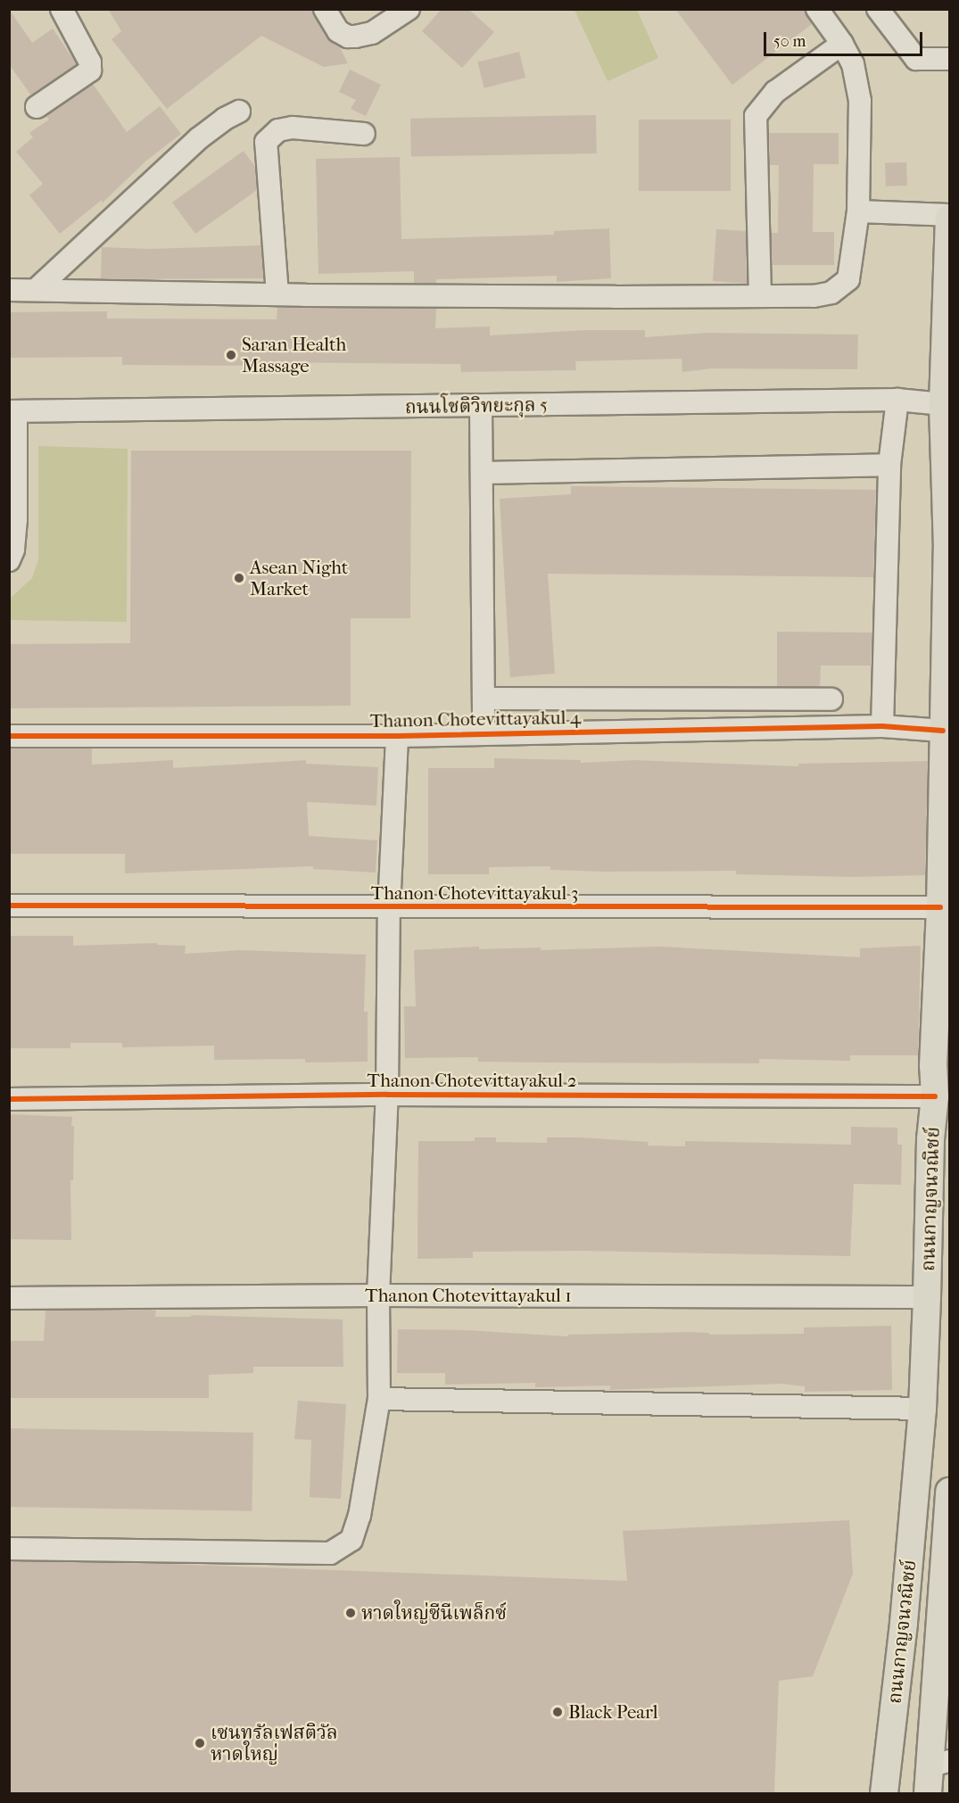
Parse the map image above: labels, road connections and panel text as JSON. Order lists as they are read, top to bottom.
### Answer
{
  "streets": {
    "main road": ["ถนนกาญจนวณิชย์"],
    "street": [
      "ถนนโชติวิทยะกุล 5",
      "Thanon Chotevittayakul 4",
      "Thanon Chotevittayakul 3",
      "Thanon Chotevittayakul 2",
      "Thanon Chotevittayakul 1"
    ]
  },
  "crossings": [
    ["ถนนโชติวิทยะกุล 5", "ถนนกาญจนวณิชย์"],
    ["Thanon Chotevittayakul 4", "ถนนกาญจนวณิชย์"],
    ["Thanon Chotevittayakul 3", "ถนนกาญจนวณิชย์"],
    ["Thanon Chotevittayakul 2", "ถนนกาญจนวณิชย์"],
    ["ถนนกาญจนวณิชย์", "Thanon Chotevittayakul 1"]
  ],
  "places": [
    "Saran Health Massage",
    "Asean Night Market",
    "หาดใหญ่ซีนีเพล็กซ์",
    "Black Pearl",
    "เซนทรัลเฟสติวัล หาดใหญ่"
  ],
  "scale_bar": "50 m"
}
